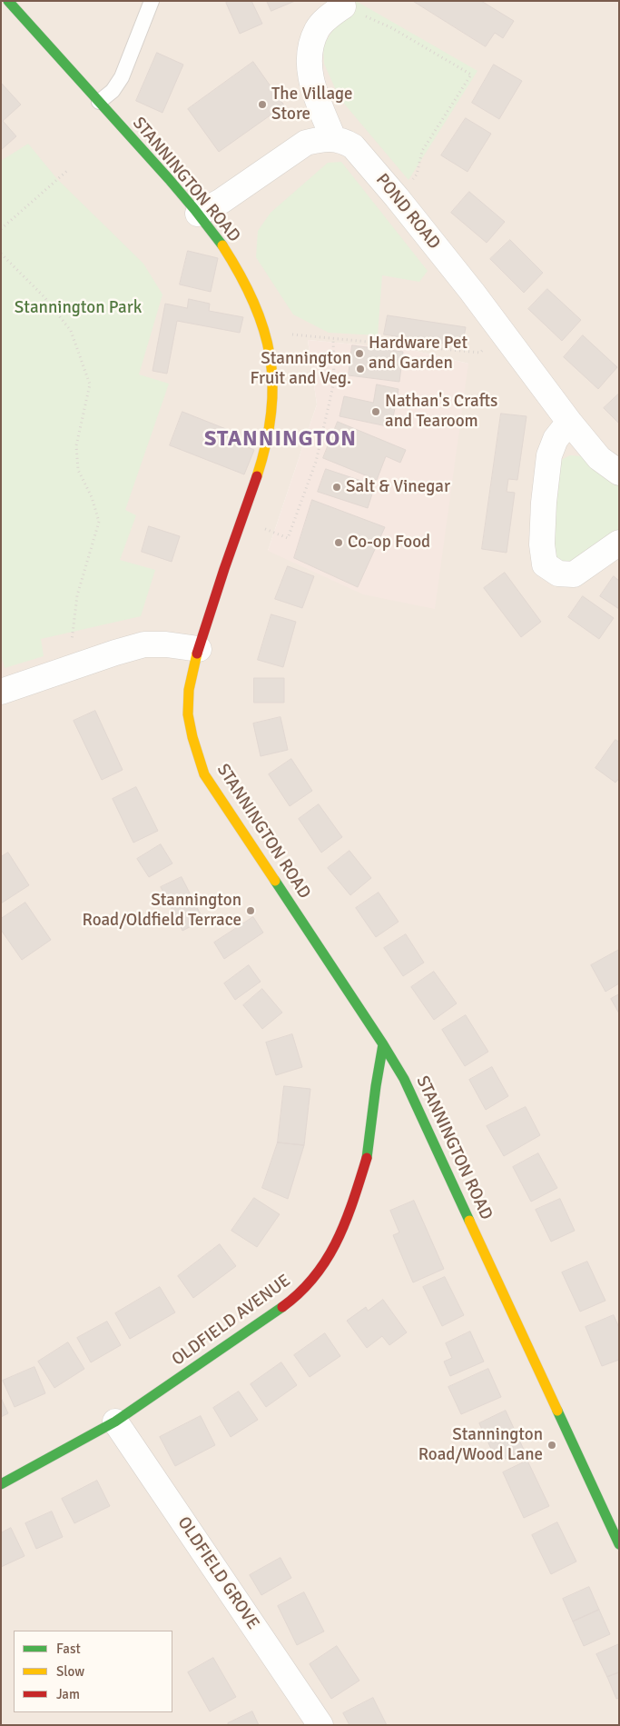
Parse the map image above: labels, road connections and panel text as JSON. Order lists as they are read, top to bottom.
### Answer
{
  "streets": {
    "main road": ["STANNINGTON ROAD", "OLDFIELD AVENUE"],
    "street": ["POND ROAD", "OLDFIELD GROVE"]
  },
  "crossings": [
    ["STANNINGTON ROAD", "OLDFIELD AVENUE"],
    ["OLDFIELD AVENUE", "OLDFIELD GROVE"]
  ],
  "districts": ["STANNINGTON"],
  "parks": ["Stannington Park"],
  "places": [
    "The Village Store",
    "Hardware Pet and Garden",
    "Stannington Fruit and Veg.",
    "Nathan's Crafts and Tearoom",
    "Salt & Vinegar",
    "Co-op Food",
    "Stannington Road/Oldfield Terrace",
    "Stannington Road/Wood Lane"
  ],
  "legend": ["Fast", "Slow", "Jam"]
}
